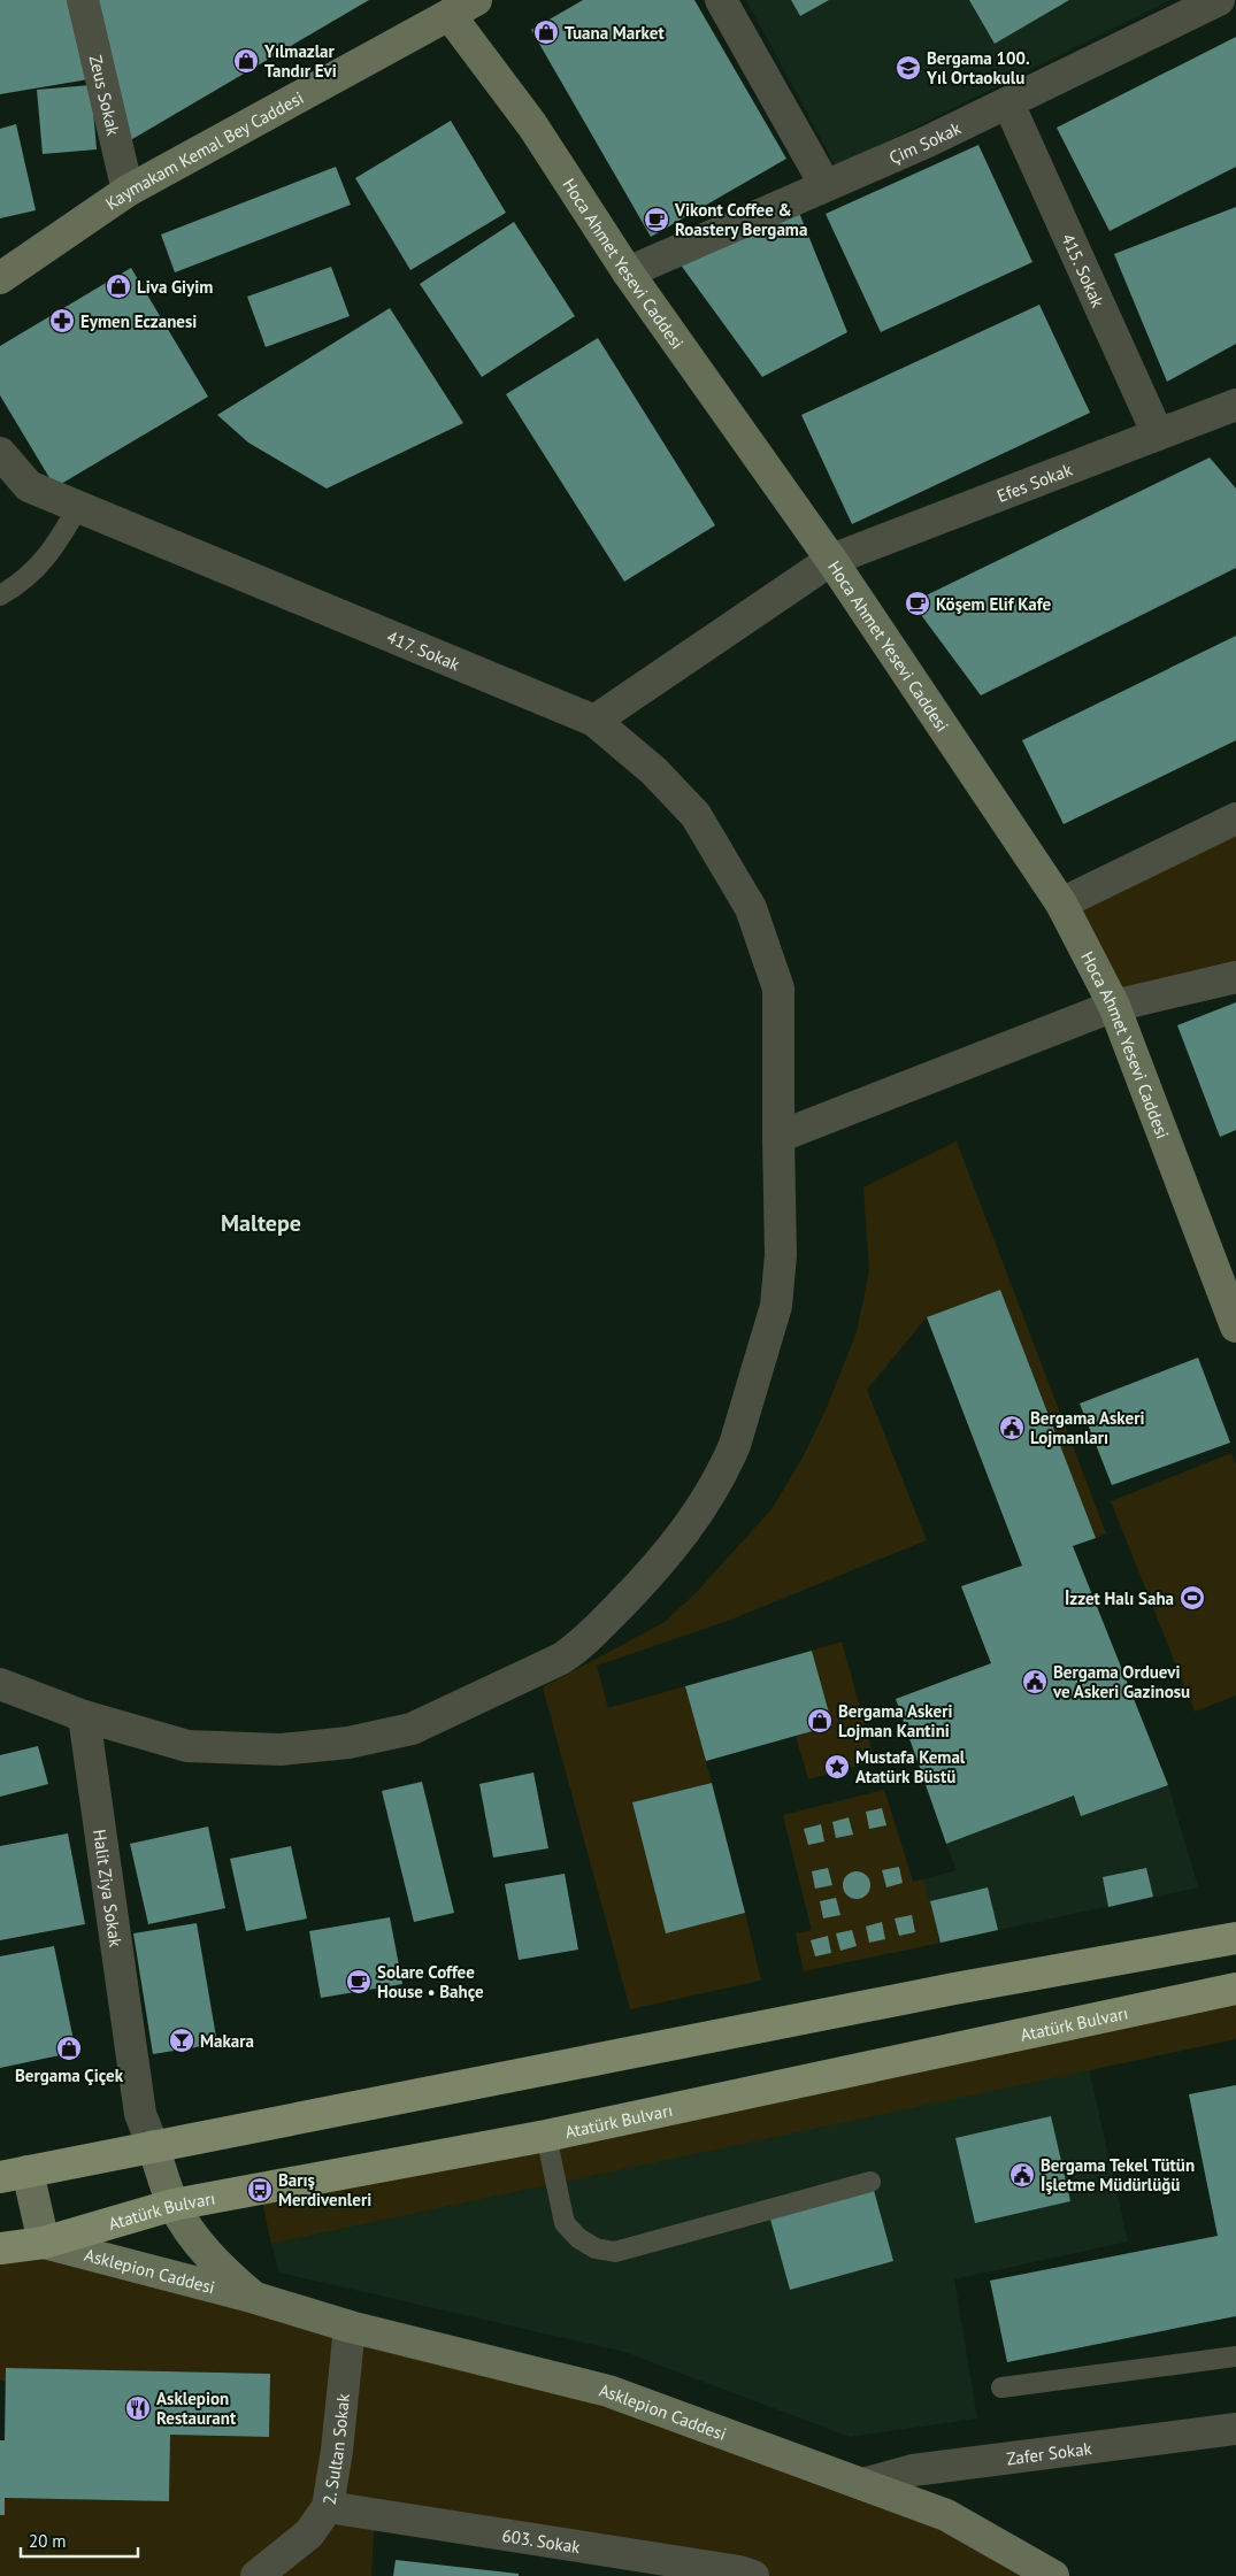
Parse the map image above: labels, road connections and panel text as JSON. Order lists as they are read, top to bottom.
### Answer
{
  "streets": {
    "main road": [
      "Kaymakam Kemal Bey Caddesi",
      "Hoca Ahmet Yesevi Caddesi",
      "Atatürk Bulvarı",
      "Asklepion Caddesi"
    ],
    "street": [
      "Zeus Sokak",
      "Çim Sokak",
      "415. Sokak",
      "Efes Sokak",
      "417. Sokak",
      "Halit Ziya Sokak",
      "2. Sultan Sokak",
      "Zafer Sokak",
      "603. Sokak"
    ]
  },
  "crossings": [
    ["Zeus Sokak", "Kaymakam Kemal Bey Caddesi"],
    ["Çim Sokak", "Hoca Ahmet Yesevi Caddesi"],
    ["Çim Sokak", "415. Sokak"],
    ["Kaymakam Kemal Bey Caddesi", "Hoca Ahmet Yesevi Caddesi"],
    ["Hoca Ahmet Yesevi Caddesi", "Efes Sokak"],
    ["415. Sokak", "Efes Sokak"],
    ["417. Sokak", "Halit Ziya Sokak"],
    ["Halit Ziya Sokak", "Asklepion Caddesi"],
    ["Atatürk Bulvarı", "Asklepion Caddesi"],
    ["Asklepion Caddesi", "2. Sultan Sokak"],
    ["Asklepion Caddesi", "Zafer Sokak"],
    ["2. Sultan Sokak", "603. Sokak"]
  ],
  "districts": ["Maltepe"],
  "places": {
    "shop": [
      "Tuana Market",
      "Yılmazlar Tandır Evi",
      "Liva Giyim",
      "Bergama Askeri Lojman Kantini",
      "Bergama Çiçek"
    ],
    "school or university": ["Bergama 100. Yıl Ortaokulu"],
    "cafe": ["Vikont Coffee & Roastery Bergama", "Köşem Elif Kafe", "Solare Coffee House • Bahçe"],
    "pharmacy": ["Eymen Eczanesi"],
    "public building": ["Bergama Askeri Lojmanları", "Bergama Orduevi ve Askeri Gazinosu", "Bergama Tekel Tütün İşletme Müdürlüğü"],
    "sports": ["İzzet Halı Saha"],
    "place": ["Mustafa Kemal Atatürk Büstü"],
    "bar": ["Makara"],
    "bus stop": ["Barış Merdivenleri"],
    "restaurant": ["Asklepion Restaurant"]
  },
  "scale_bar": "20 m"
}
